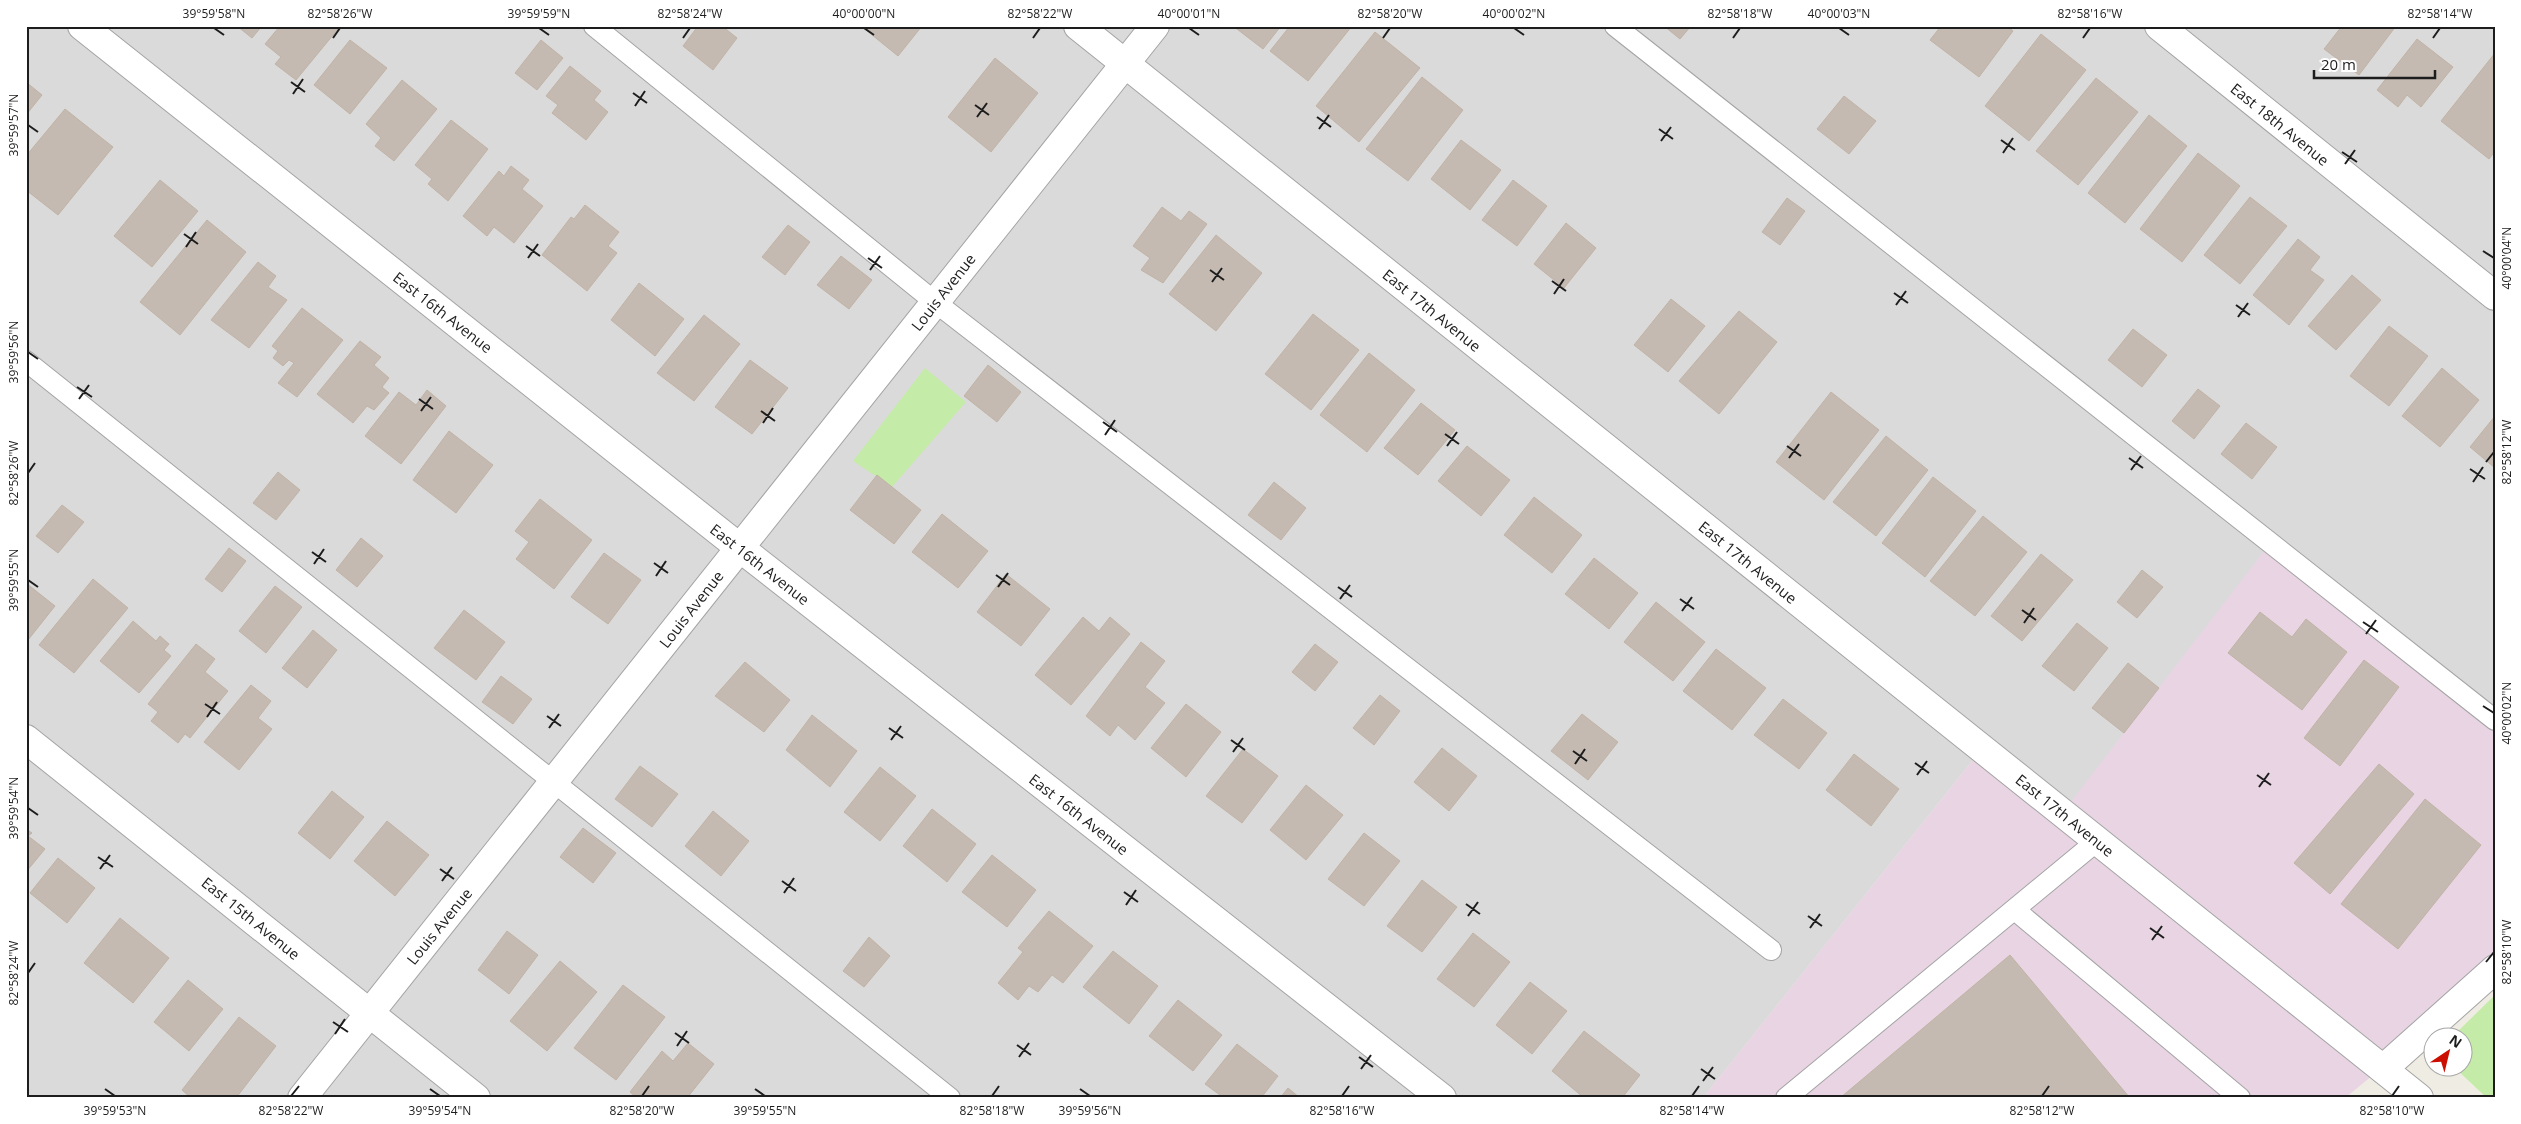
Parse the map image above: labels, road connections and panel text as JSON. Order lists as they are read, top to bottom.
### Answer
{
  "streets": {
    "street": [
      "East 18th Avenue",
      "Louis Avenue",
      "East 17th Avenue",
      "East 16th Avenue",
      "East 15th Avenue"
    ]
  },
  "crossings": [
    ["Louis Avenue", "East 17th Avenue"],
    ["Louis Avenue", "East 16th Avenue"],
    ["Louis Avenue", "East 15th Avenue"]
  ],
  "scale_bar": "20 m",
  "north": "top right",
  "coordinates": [
    "39°59'58\"N",
    "82°58'26\"W",
    "39°59'59\"N",
    "82°58'24\"W",
    "40°00'00\"N",
    "82°58'22\"W",
    "40°00'01\"N",
    "82°58'20\"W",
    "40°00'02\"N",
    "82°58'18\"W",
    "40°00'03\"N",
    "82°58'16\"W",
    "82°58'14\"W",
    "39°59'57\"N",
    "40°00'04\"N",
    "39°59'56\"N",
    "82°58'12\"W",
    "39°59'55\"N",
    "39°59'54\"N",
    "82°58'10\"W",
    "39°59'53\"N"
  ]
}
